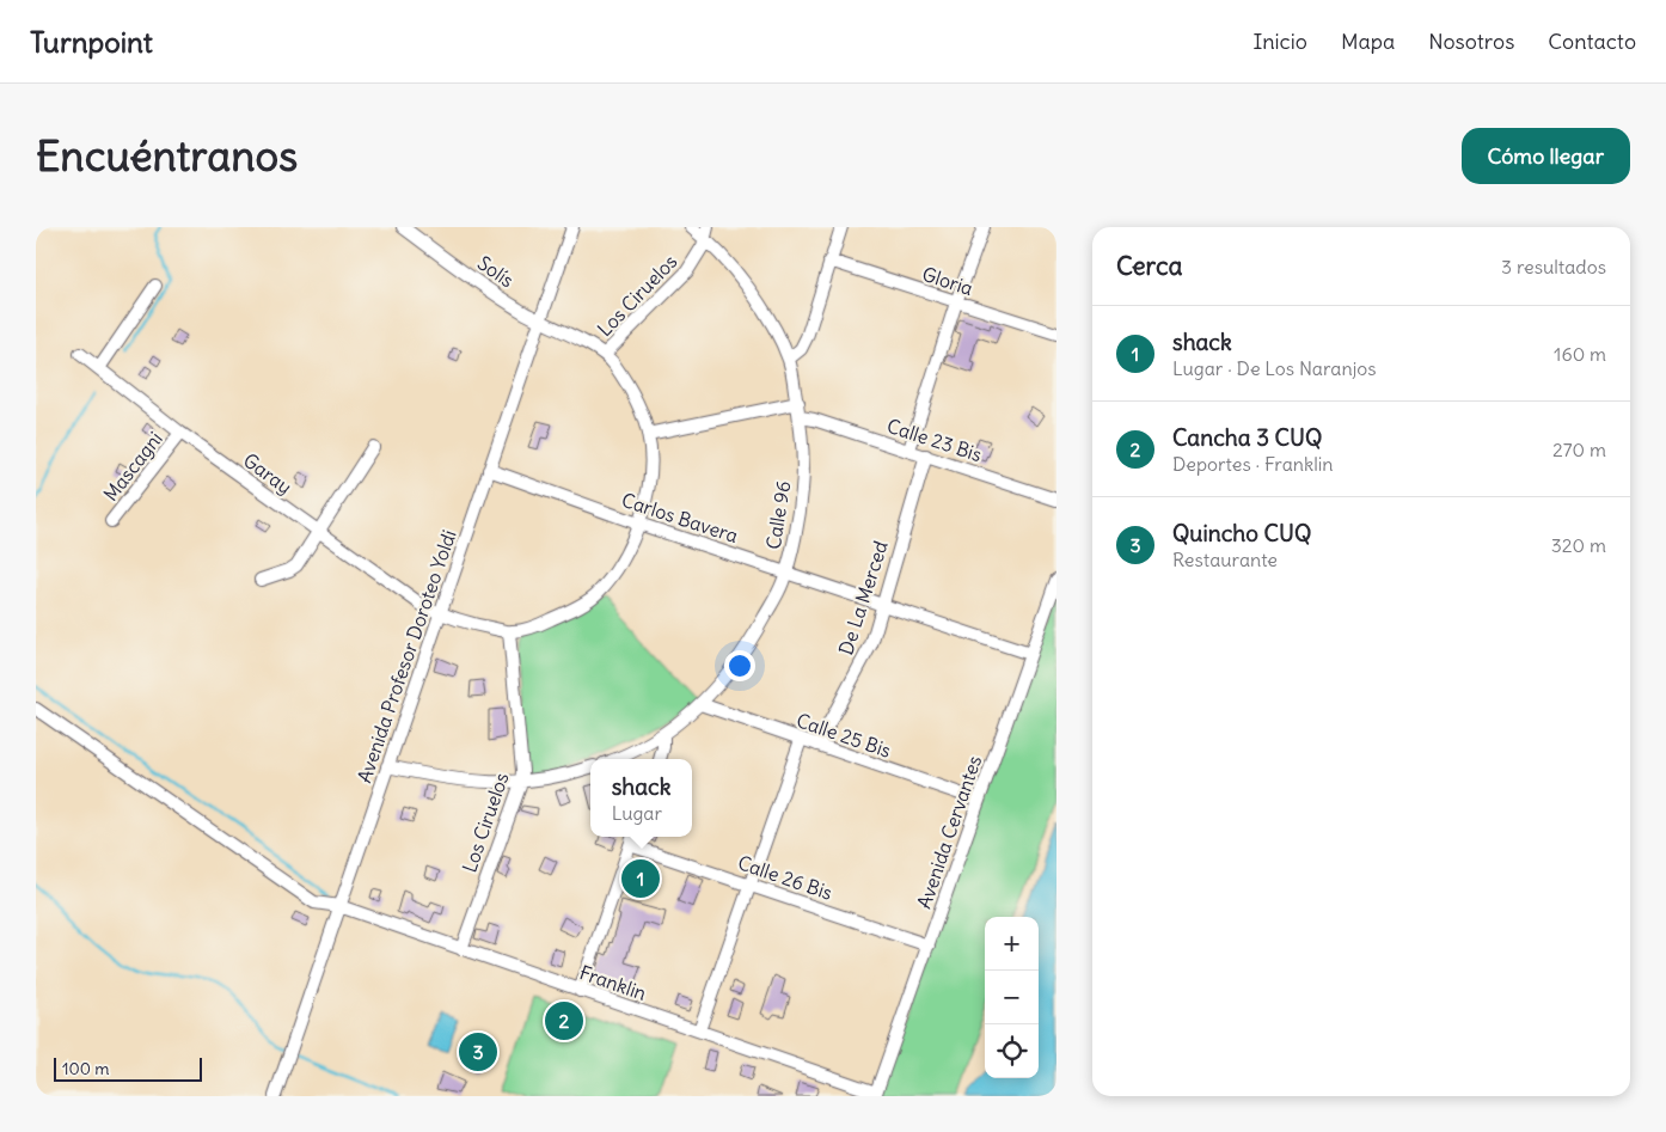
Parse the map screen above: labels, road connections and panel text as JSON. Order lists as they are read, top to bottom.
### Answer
{
  "streets": {
    "street": [
      "Solís",
      "Gloria",
      "Los Ciruelos",
      "Calle 23 Bis",
      "Mascagni",
      "Garay",
      "Calle 96",
      "Carlos Bavera",
      "De La Merced",
      "Avenida Profesor Doroteo Yoldi",
      "Calle 25 Bis",
      "Avenida Cervantes",
      "Calle 26 Bis",
      "Franklin"
    ]
  },
  "crossings": [
    ["Solís", "Los Ciruelos"],
    ["Solís", "Avenida Profesor Doroteo Yoldi"],
    ["Los Ciruelos", "Garay"],
    ["Los Ciruelos", "Calle 96"],
    ["Los Ciruelos", "Franklin"],
    ["Calle 23 Bis", "Calle 96"],
    ["Calle 23 Bis", "De La Merced"],
    ["Mascagni", "Garay"],
    ["Garay", "Avenida Profesor Doroteo Yoldi"],
    ["Calle 96", "Carlos Bavera"],
    ["Calle 96", "Calle 25 Bis"],
    ["Carlos Bavera", "De La Merced"],
    ["Carlos Bavera", "Avenida Profesor Doroteo Yoldi"],
    ["Carlos Bavera", "Avenida Cervantes"],
    ["De La Merced", "Calle 25 Bis"],
    ["Avenida Profesor Doroteo Yoldi", "Franklin"],
    ["Calle 25 Bis", "Avenida Cervantes"],
    ["Avenida Cervantes", "Calle 26 Bis"],
    ["Avenida Cervantes", "Franklin"]
  ],
  "scale_bar": "100 m",
  "page": {
    "header": "Turnpoint",
    "nav": [
      "Inicio",
      "Mapa",
      "Nosotros",
      "Contacto"
    ],
    "buttons": "Cómo llegar",
    "title": "Encuéntranos",
    "heading": ["Cerca", "3 resultados"],
    "list": [
      {
        "mark": "1",
        "name": "shack",
        "note": "Lugar · De Los Naranjos",
        "value": "160 m"
      },
      {
        "mark": "2",
        "name": "Cancha 3 CUQ",
        "note": "Deportes · Franklin",
        "value": "270 m"
      },
      {
        "mark": "3",
        "name": "Quincho CUQ",
        "note": "Restaurante",
        "value": "320 m"
      }
    ],
    "popup": ["shack", "Lugar"],
    "pins": ["1", "2", "3"],
    "map_buttons": ["+", "−"],
    "scale": "100 m"
  }
}
